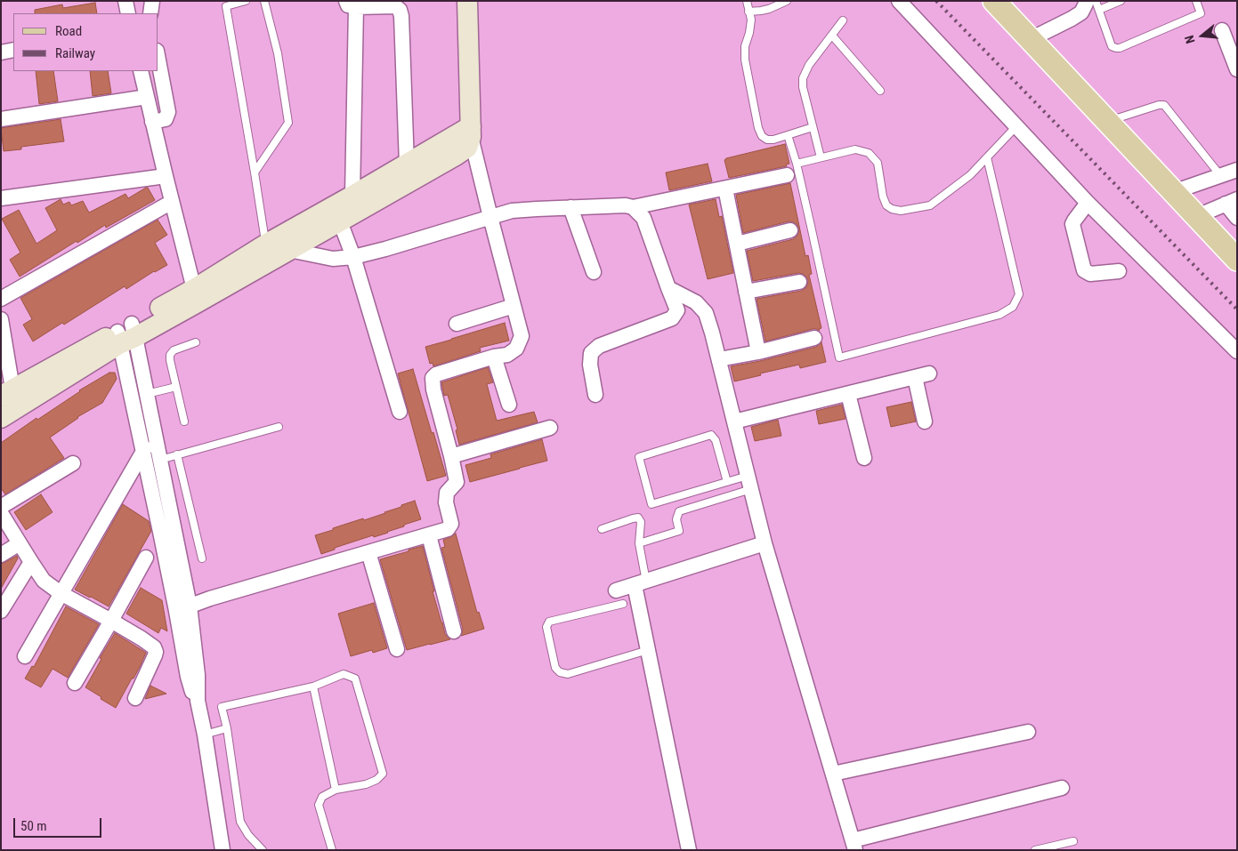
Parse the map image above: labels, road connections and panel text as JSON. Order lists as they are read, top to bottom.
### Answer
{
  "legend": ["Road", "Railway"],
  "scale_bar": "50 m",
  "north": "left"
}
